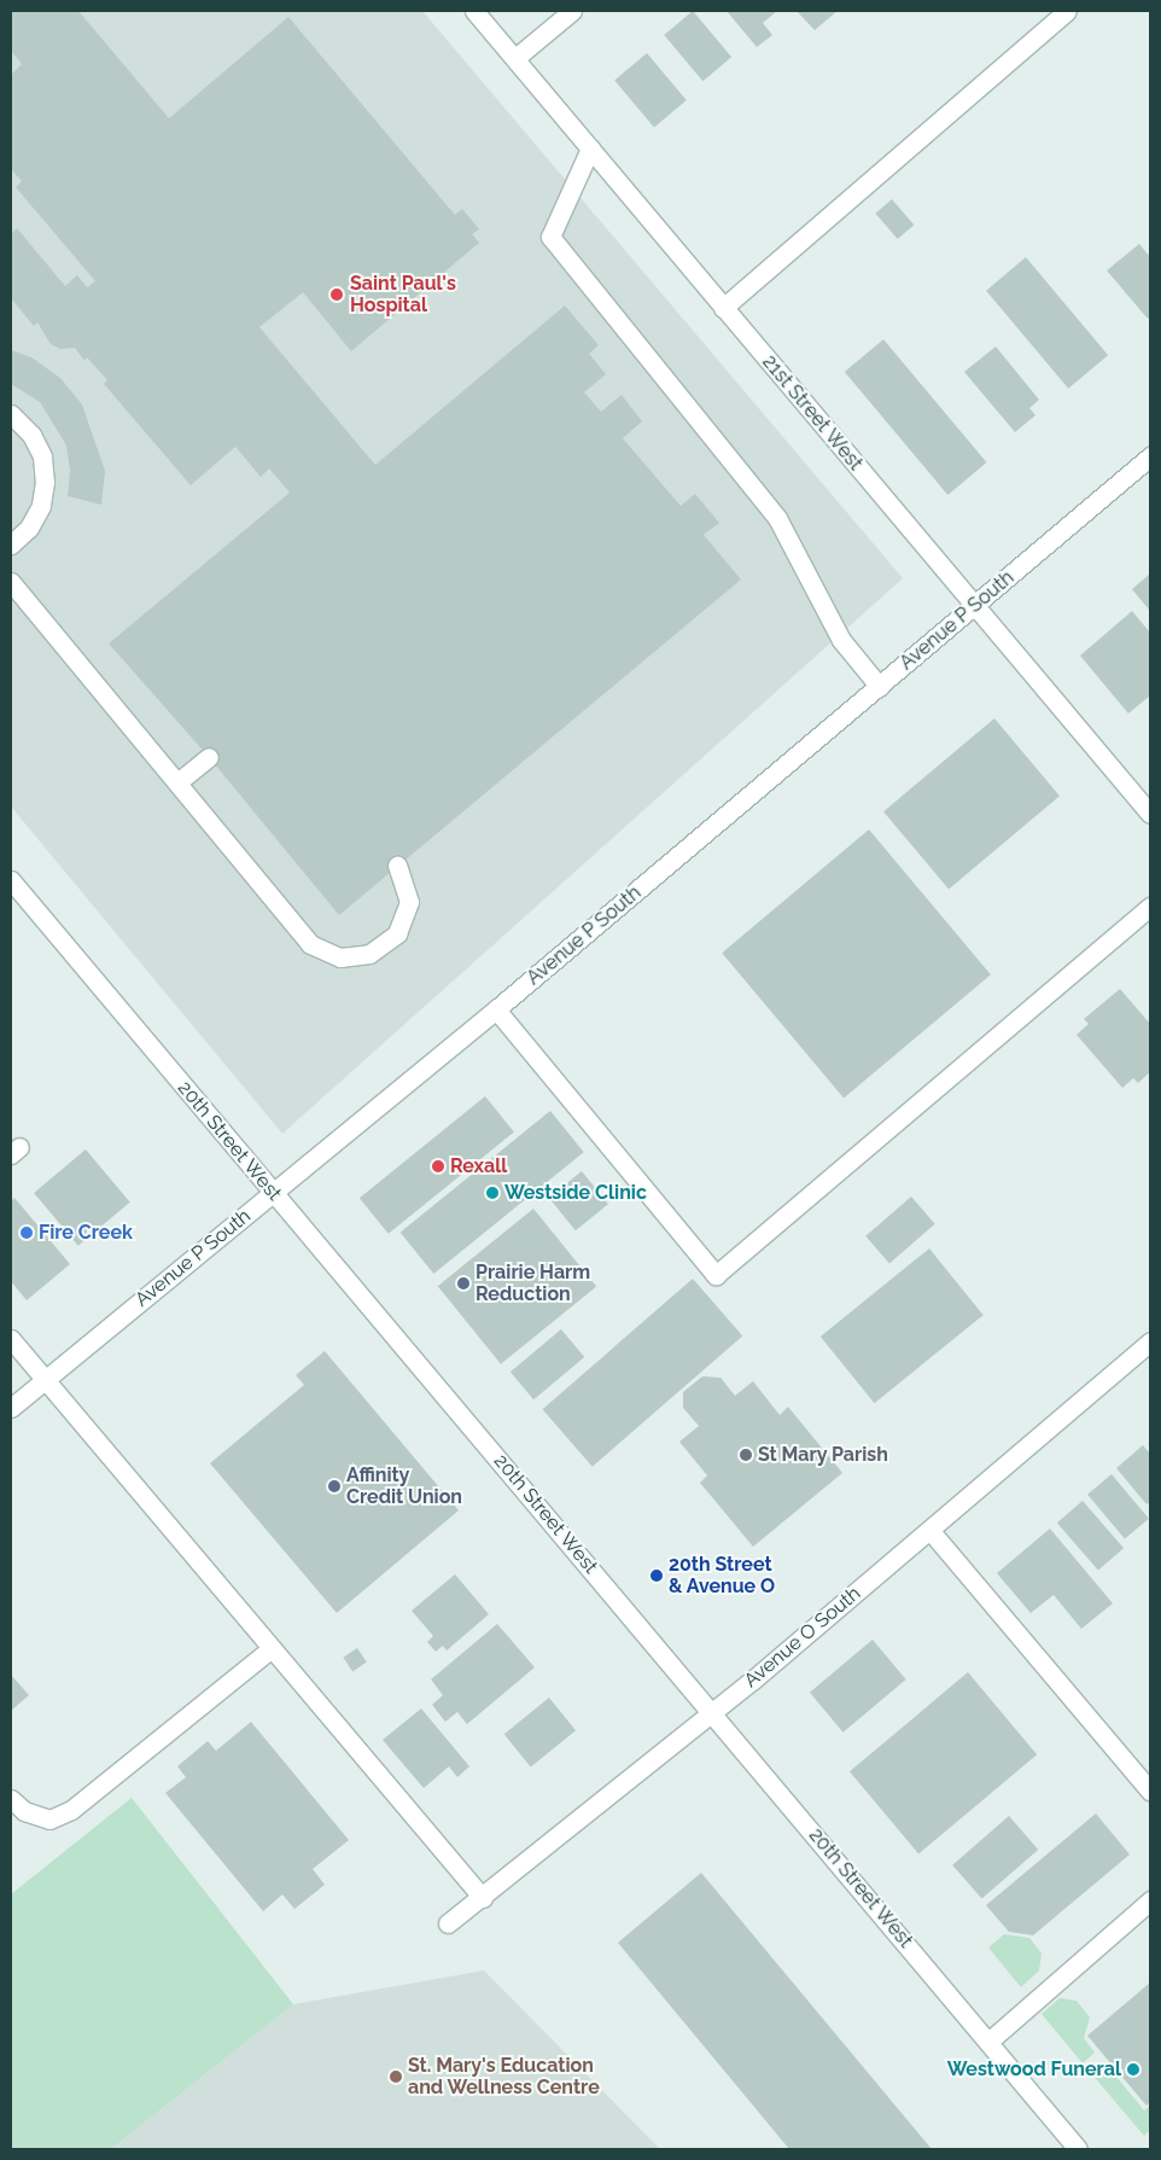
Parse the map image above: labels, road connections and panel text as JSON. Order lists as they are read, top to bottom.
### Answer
{
  "streets": {
    "main road": [
      "21st Street West",
      "Avenue P South",
      "20th Street West",
      "Avenue O South"
    ]
  },
  "crossings": [
    ["21st Street West", "Avenue P South"],
    ["Avenue P South", "20th Street West"],
    ["20th Street West", "Avenue O South"]
  ],
  "places": [
    "Saint Paul's Hospital",
    "Rexall",
    "Westside Clinic",
    "Fire Creek",
    "Prairie Harm Reduction",
    "St Mary Parish",
    "Affinity Credit Union",
    "20th Street & Avenue O",
    "Westwood Funeral",
    "St. Mary's Education and Wellness Centre"
  ]
}
